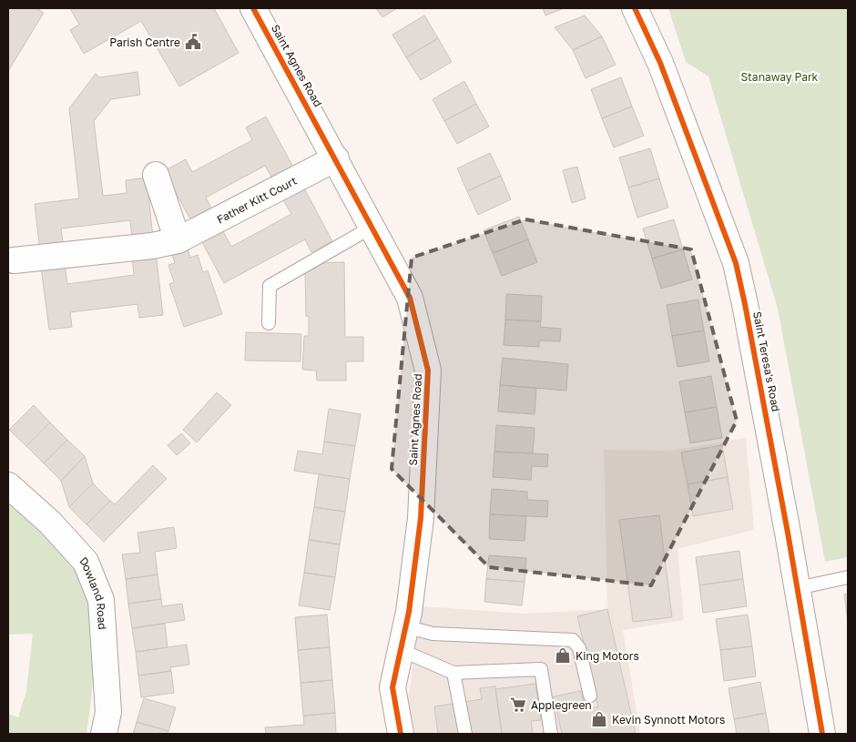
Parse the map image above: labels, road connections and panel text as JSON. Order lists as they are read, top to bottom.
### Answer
{
  "streets": {
    "street": [
      "Saint Agnes Road",
      "Father Kitt Court",
      "Saint Teresa's Road",
      "Dowland Road"
    ]
  },
  "crossings": [
    ["Saint Agnes Road", "Father Kitt Court"]
  ],
  "parks": ["Stanaway Park"],
  "places": {
    "public building": ["Parish Centre"],
    "shop": ["King Motors", "Kevin Synnott Motors"],
    "supermarket": ["Applegreen"]
  }
}
